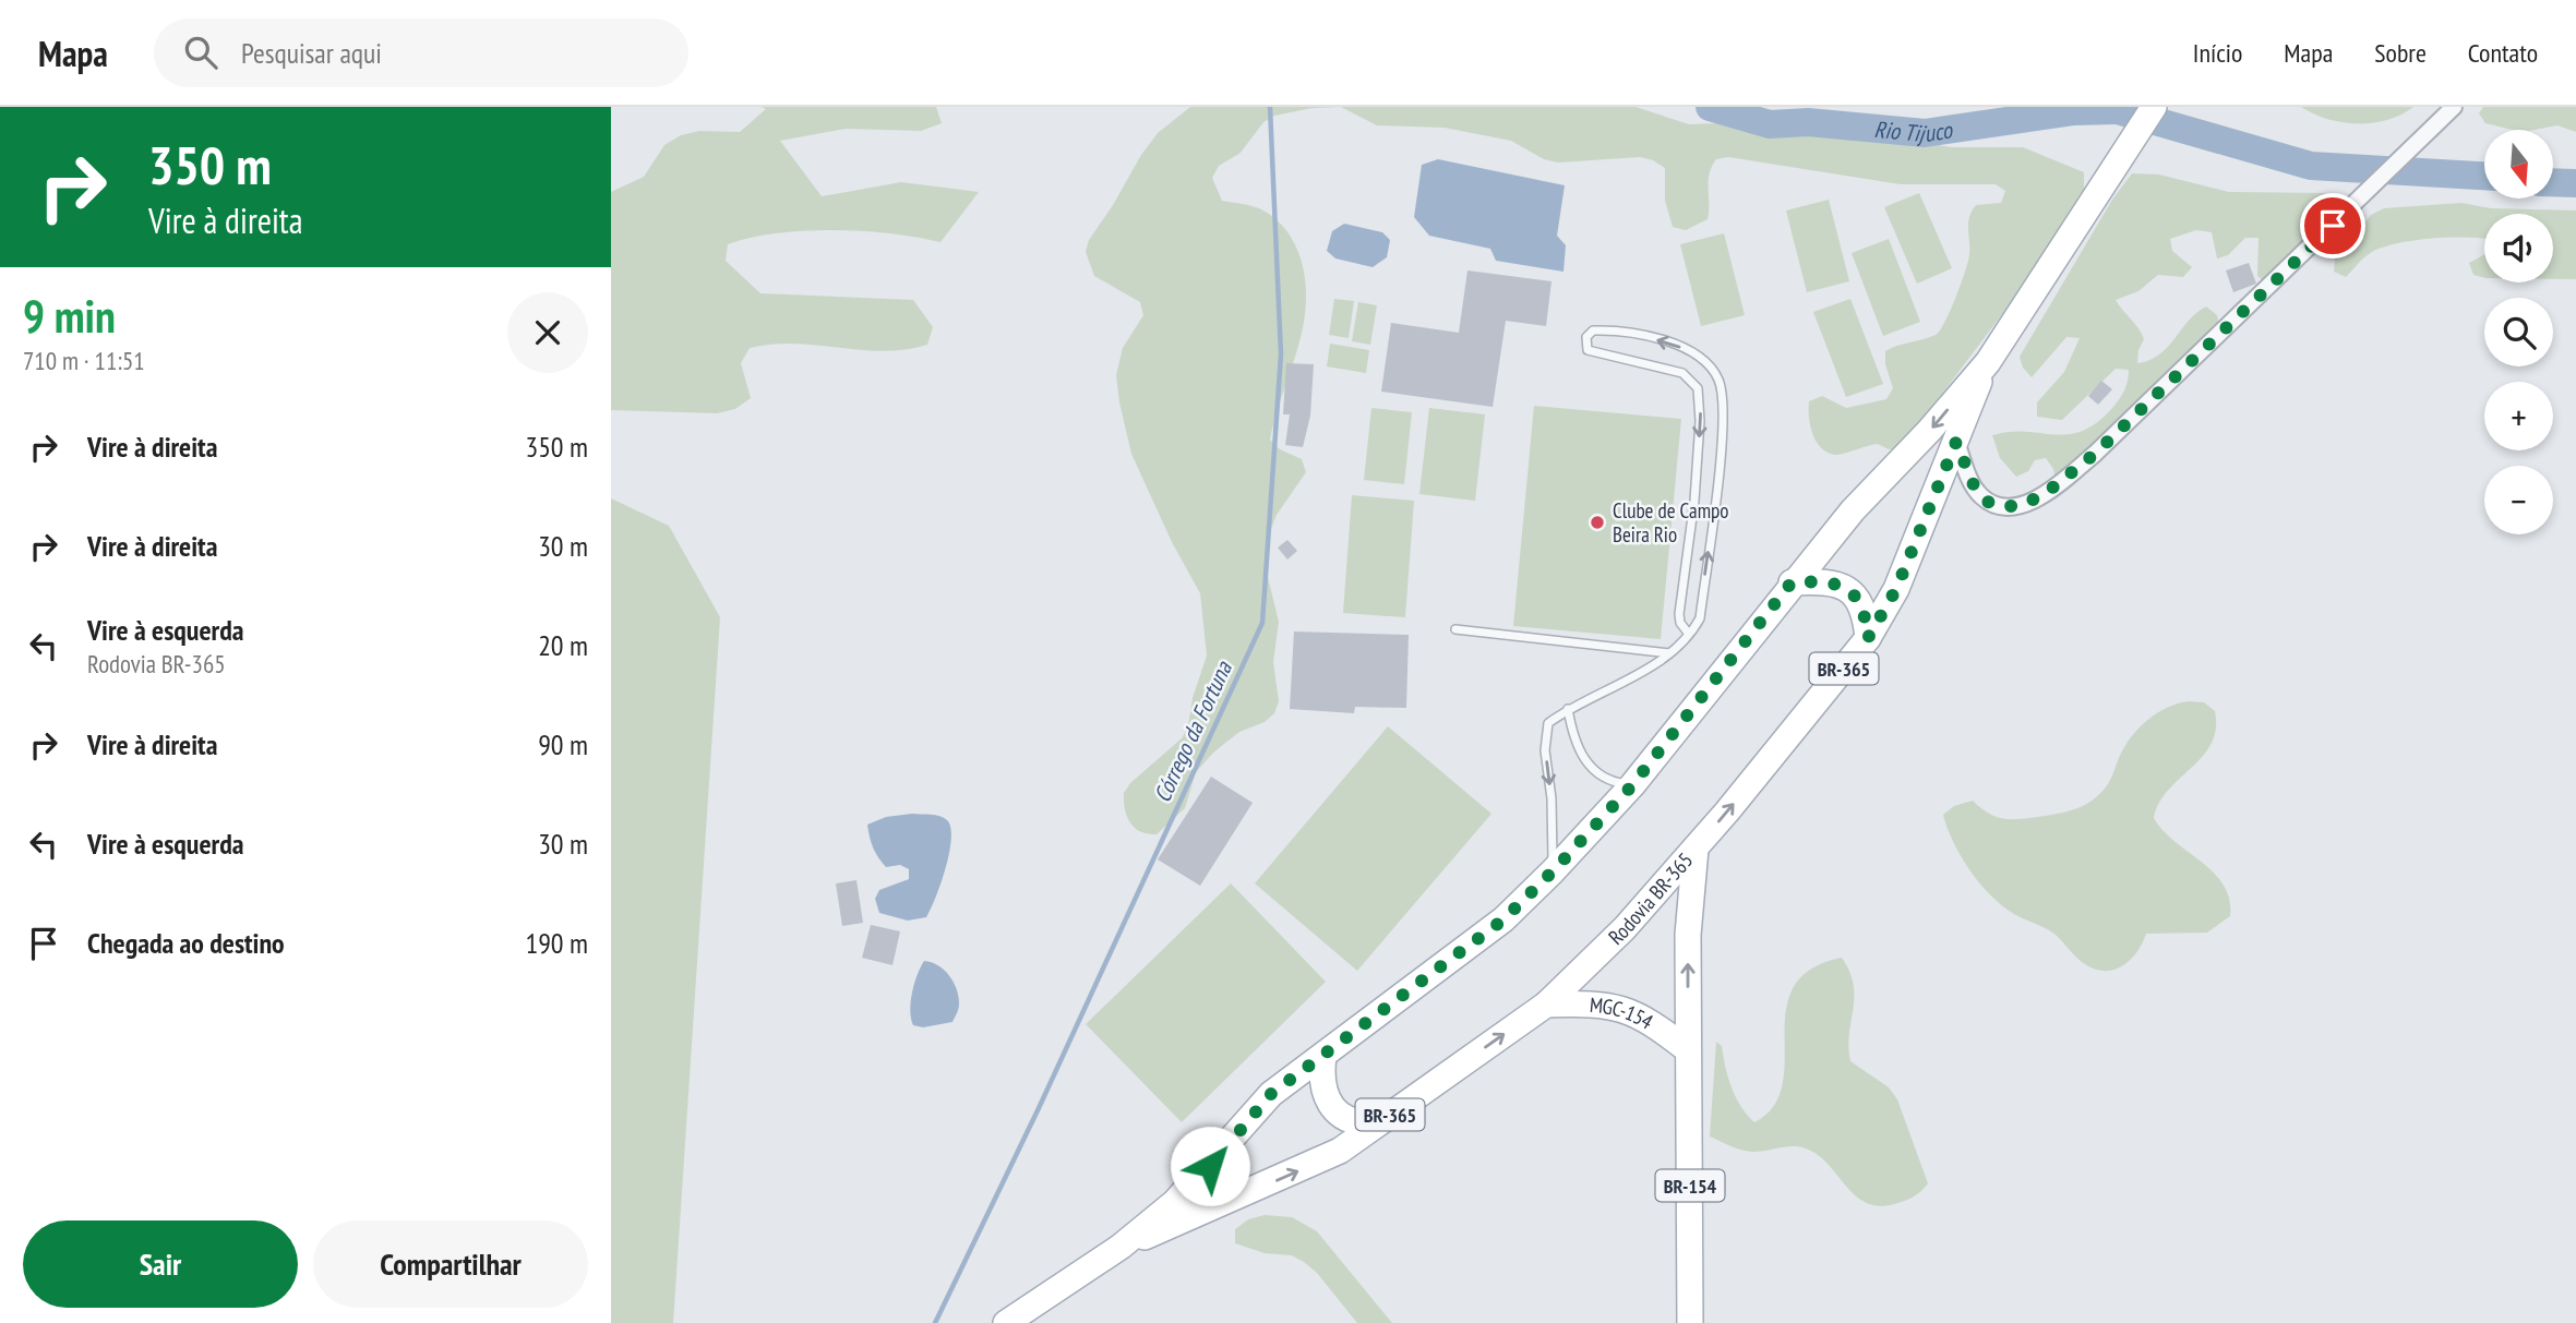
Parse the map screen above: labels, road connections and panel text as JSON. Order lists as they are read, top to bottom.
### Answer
{
  "streets": {
    "main road": [
      "BR-365",
      "Rodovia BR-365",
      "MGC-154",
      "BR-154"
    ]
  },
  "crossings": [
    ["BR-365", "Rodovia BR-365"],
    ["Rodovia BR-365", "MGC-154"],
    ["Rodovia BR-365", "BR-154"],
    ["MGC-154", "BR-154"]
  ],
  "water": ["Rio Tijuco", "Córrego da Fortuna"],
  "places": ["Clube de Campo Beira Rio"],
  "north": "bottom",
  "page": {
    "header": "Mapa",
    "search": "Pesquisar aqui",
    "nav": [
      "Início",
      "Mapa",
      "Sobre",
      "Contato"
    ],
    "turn": ["350 m", "Vire à direita"],
    "map_buttons": ["+", "−"],
    "heading": ["9 min", "710 m · 11:51"],
    "list": [
      {
        "name": "Vire à direita",
        "value": "350 m"
      },
      {
        "name": "Vire à direita",
        "value": "30 m"
      },
      {
        "name": "Vire à esquerda",
        "note": "Rodovia BR-365",
        "value": "20 m"
      },
      {
        "name": "Vire à direita",
        "value": "90 m"
      },
      {
        "name": "Vire à esquerda",
        "value": "30 m"
      },
      {
        "name": "Chegada ao destino",
        "value": "190 m"
      }
    ],
    "buttons": ["Sair", "Compartilhar"]
  }
}
